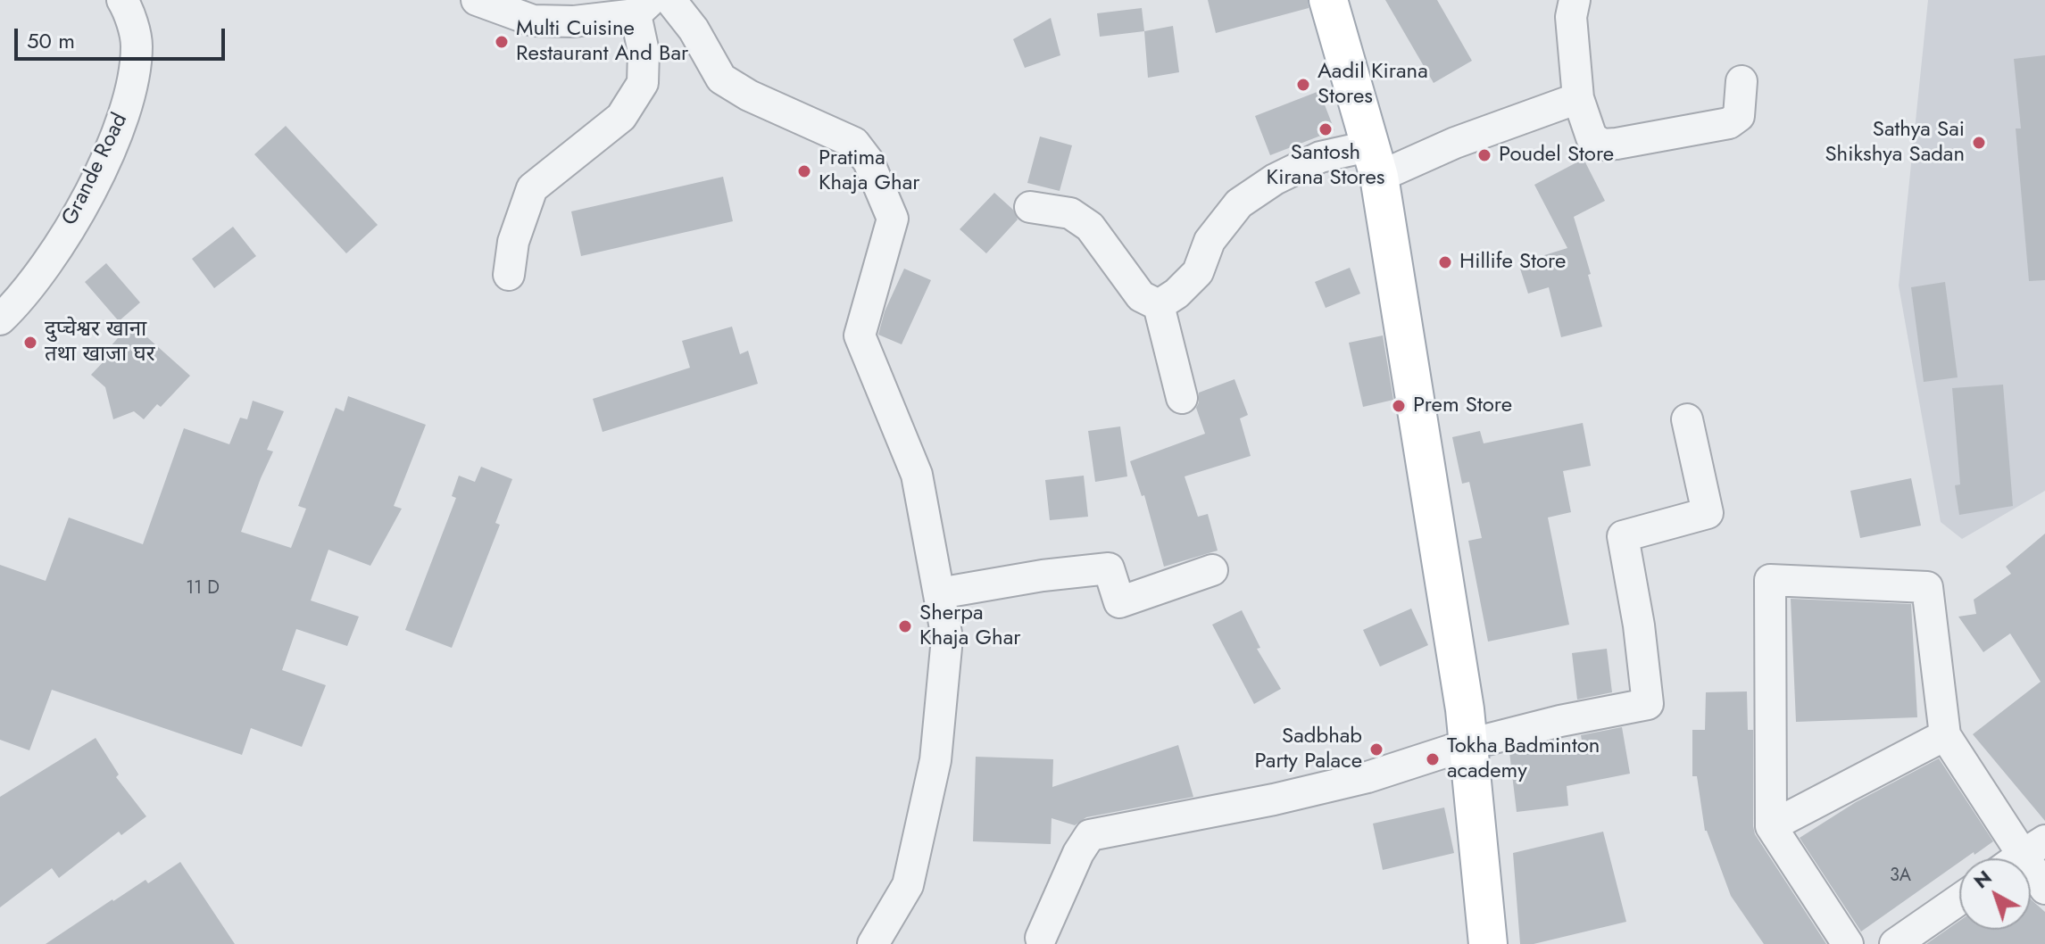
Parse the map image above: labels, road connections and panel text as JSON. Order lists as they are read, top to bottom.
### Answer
{
  "streets": {
    "street": ["Grande Road"]
  },
  "places": [
    "Multi Cuisine Restaurant And Bar",
    "Aadil Kirana Stores",
    "Santosh Kirana Stores",
    "Sathya Sai Shikshya Sadan",
    "Poudel Store",
    "Pratima Khaja Ghar",
    "Hillife Store",
    "दुप्चेश्वर खाना तथा खाजा घर",
    "Prem Store",
    "Sherpa Khaja Ghar",
    "Sadbhab Party Palace",
    "Tokha Badminton academy"
  ],
  "house_numbers": ["11 D", "3A"],
  "scale_bar": "50 m",
  "north": "top left"
}
